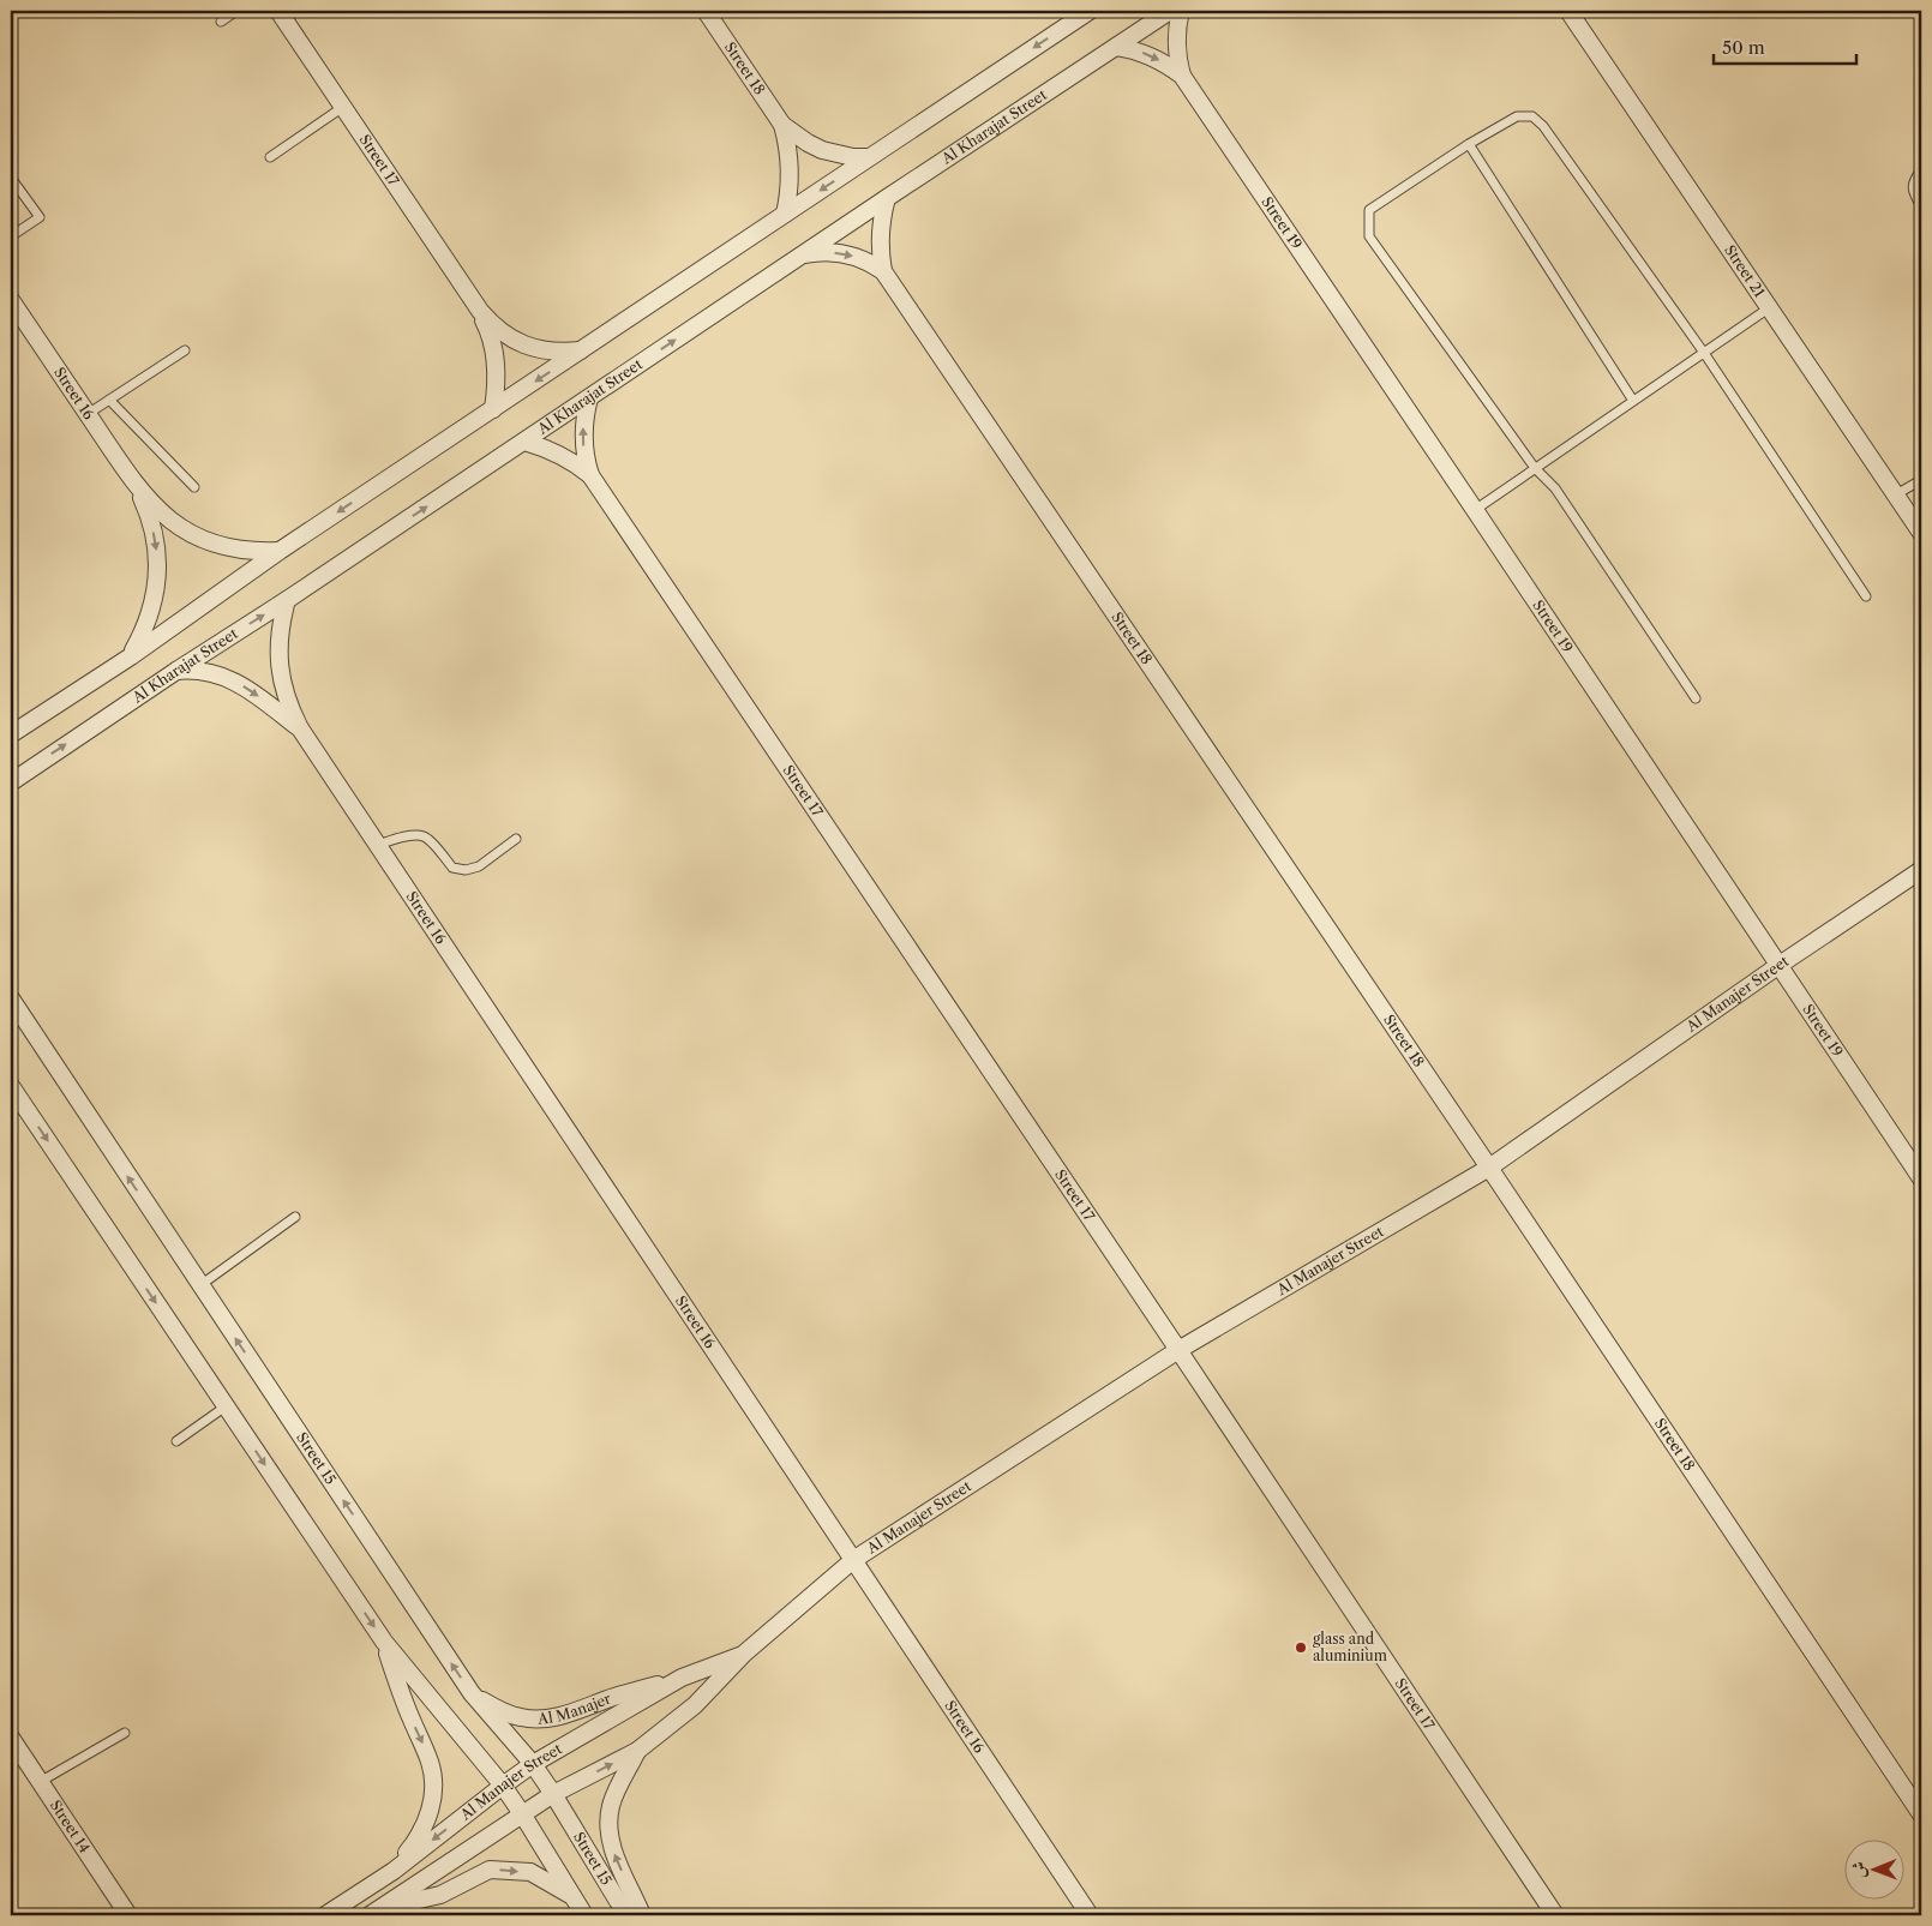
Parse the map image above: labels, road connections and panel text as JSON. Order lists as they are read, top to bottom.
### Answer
{
  "streets": {
    "street": [
      "Street 18",
      "Al Kharajat Street",
      "Street 17",
      "Street 19",
      "Street 21",
      "Street 16",
      "Al Manajer Street",
      "Street 15",
      "Al Manajer",
      "Street 14"
    ]
  },
  "crossings": [
    ["Street 18", "Al Kharajat Street"],
    ["Street 18", "Al Manajer Street"],
    ["Al Kharajat Street", "Street 17"],
    ["Al Kharajat Street", "Street 19"],
    ["Al Kharajat Street", "Street 16"],
    ["Street 17", "Al Manajer Street"],
    ["Street 19", "Al Manajer Street"],
    ["Street 16", "Al Manajer Street"],
    ["Al Manajer Street", "Street 15"],
    ["Al Manajer Street", "Al Manajer"],
    ["Street 15", "Al Manajer"]
  ],
  "places": ["glass and aluminium"],
  "scale_bar": "50 m",
  "north": "left"
}
